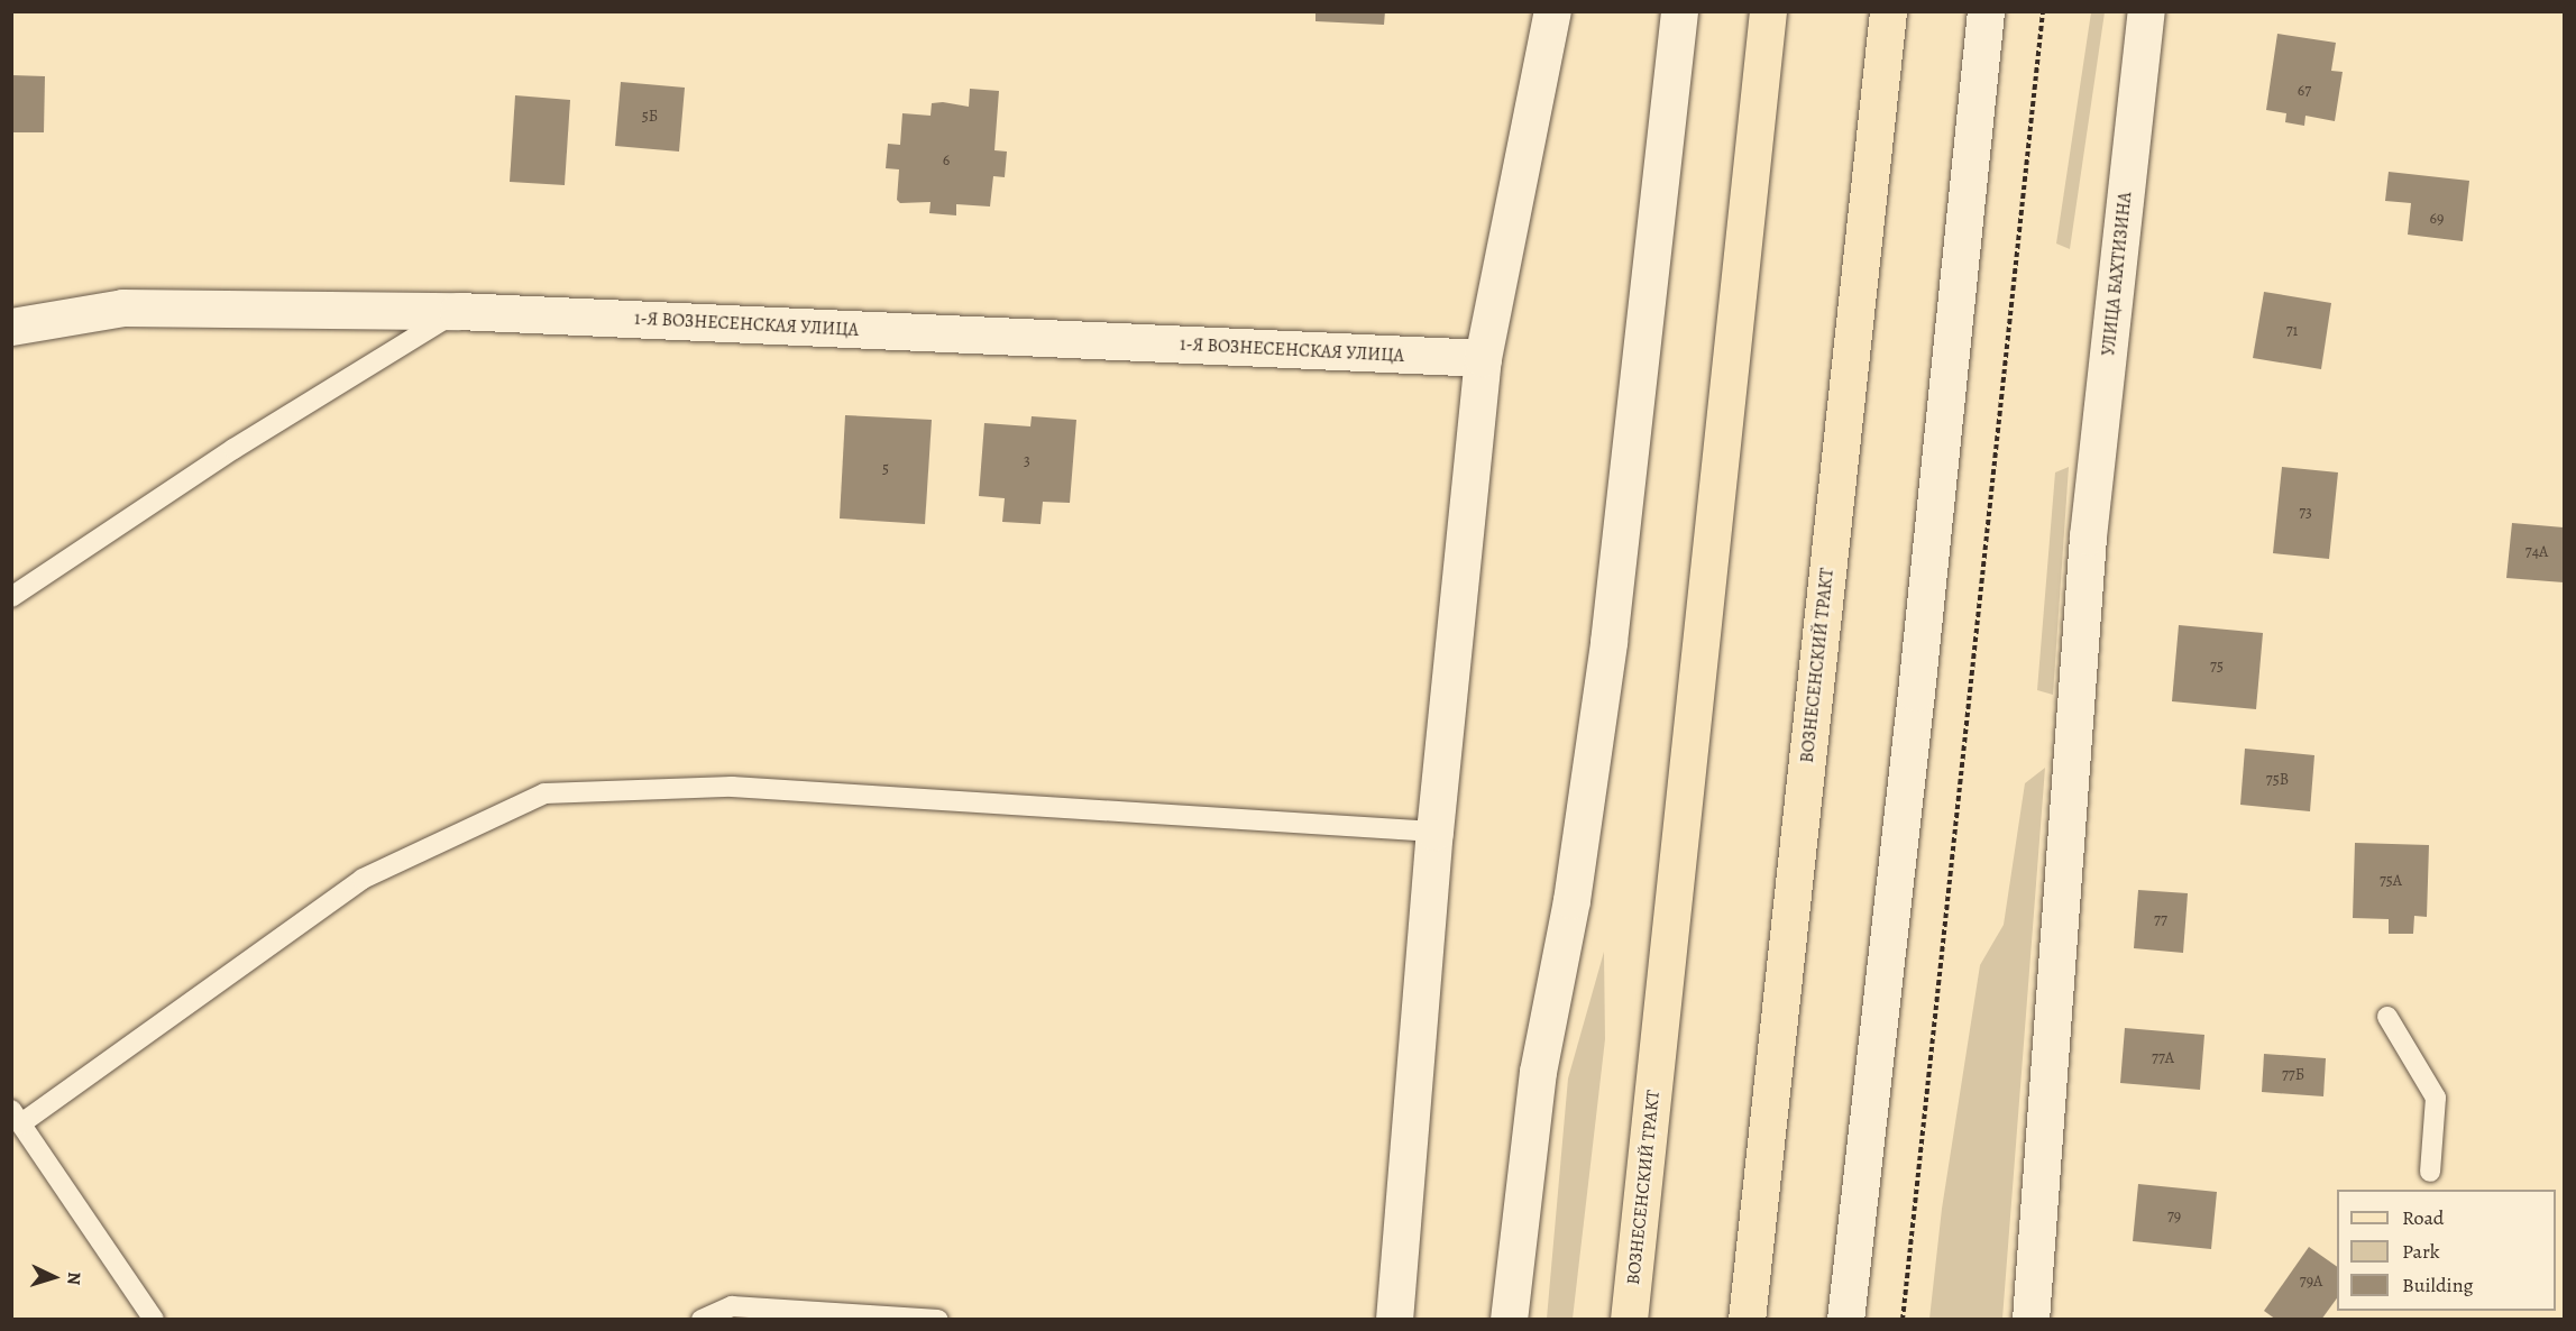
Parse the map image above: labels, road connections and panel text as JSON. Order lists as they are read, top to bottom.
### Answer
{
  "streets": {
    "main road": ["ВОЗНЕСЕНСКИЙ ТРАКТ"],
    "street": ["УЛИЦА БАХТИЗИНА", "1-Я ВОЗНЕСЕНСКАЯ УЛИЦА"]
  },
  "house_numbers": [
    "67",
    "5Б",
    "6",
    "69",
    "71",
    "3",
    "5",
    "73",
    "74А",
    "75",
    "75В",
    "75А",
    "77",
    "77А",
    "77Б",
    "79",
    "79А"
  ],
  "legend": ["Road", "Park", "Building"],
  "north": "right"
}
